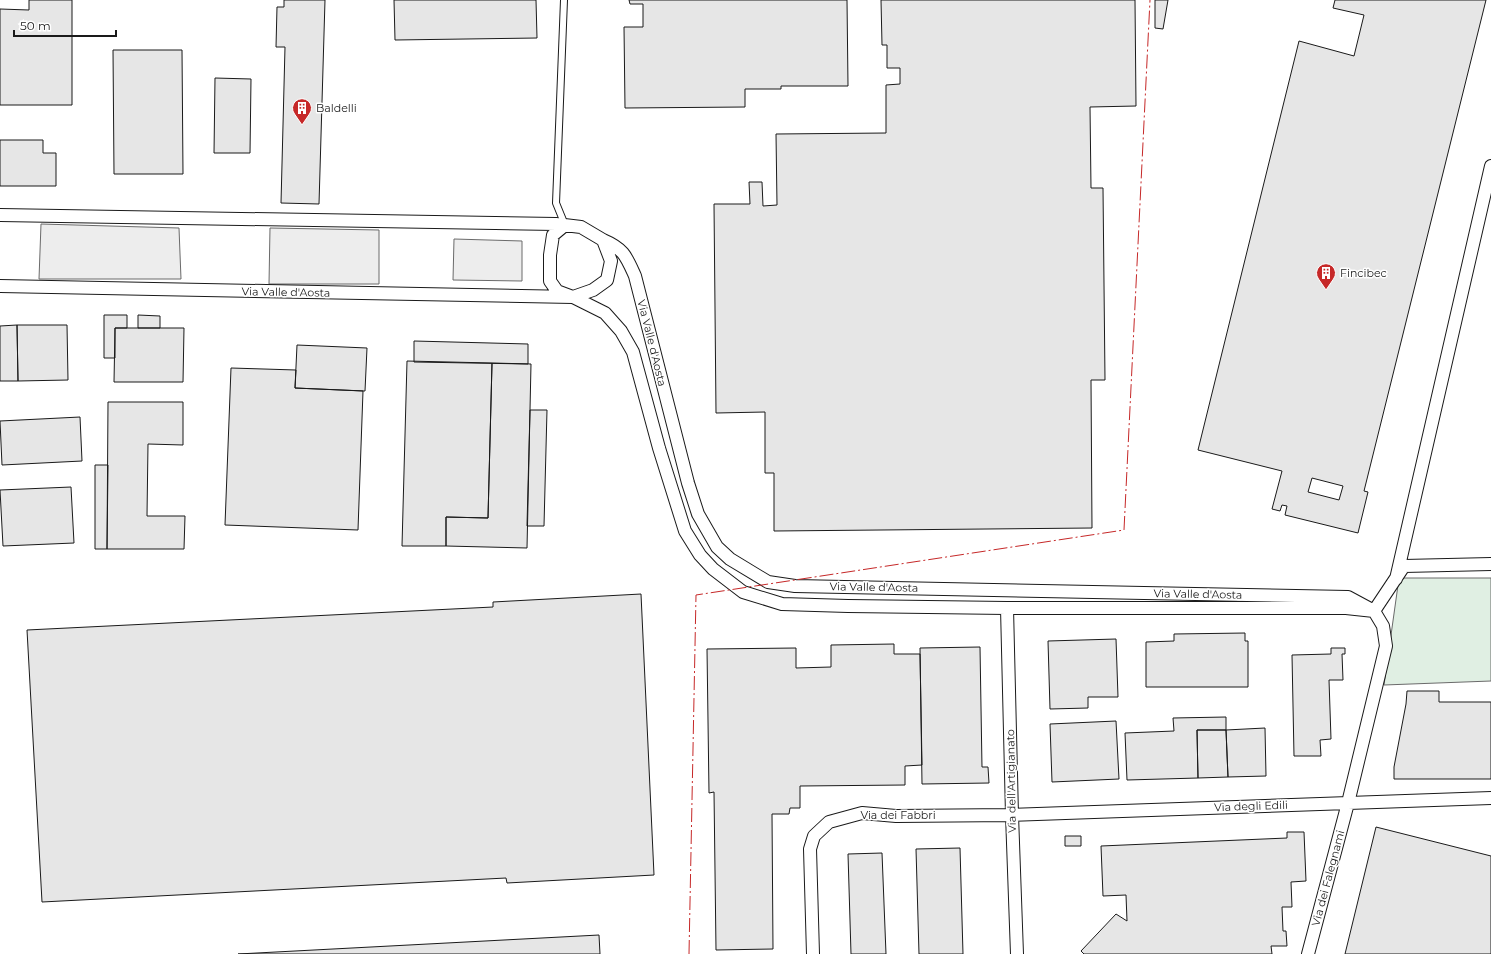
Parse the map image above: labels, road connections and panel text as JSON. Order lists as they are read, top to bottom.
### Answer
{
  "streets": {
    "street": [
      "Via Valle d'Aosta",
      "Via dell'Artigianato",
      "Via degli Edili",
      "Via dei Fabbri",
      "Via dei Falegnami"
    ]
  },
  "crossings": [
    ["Via Valle d'Aosta", "Via dell'Artigianato"],
    ["Via dell'Artigianato", "Via degli Edili"],
    ["Via dell'Artigianato", "Via dei Fabbri"],
    ["Via degli Edili", "Via dei Fabbri"],
    ["Via degli Edili", "Via dei Falegnami"]
  ],
  "places": {
    "building": ["Baldelli", "Fincibec"]
  },
  "scale_bar": "50 m"
}
